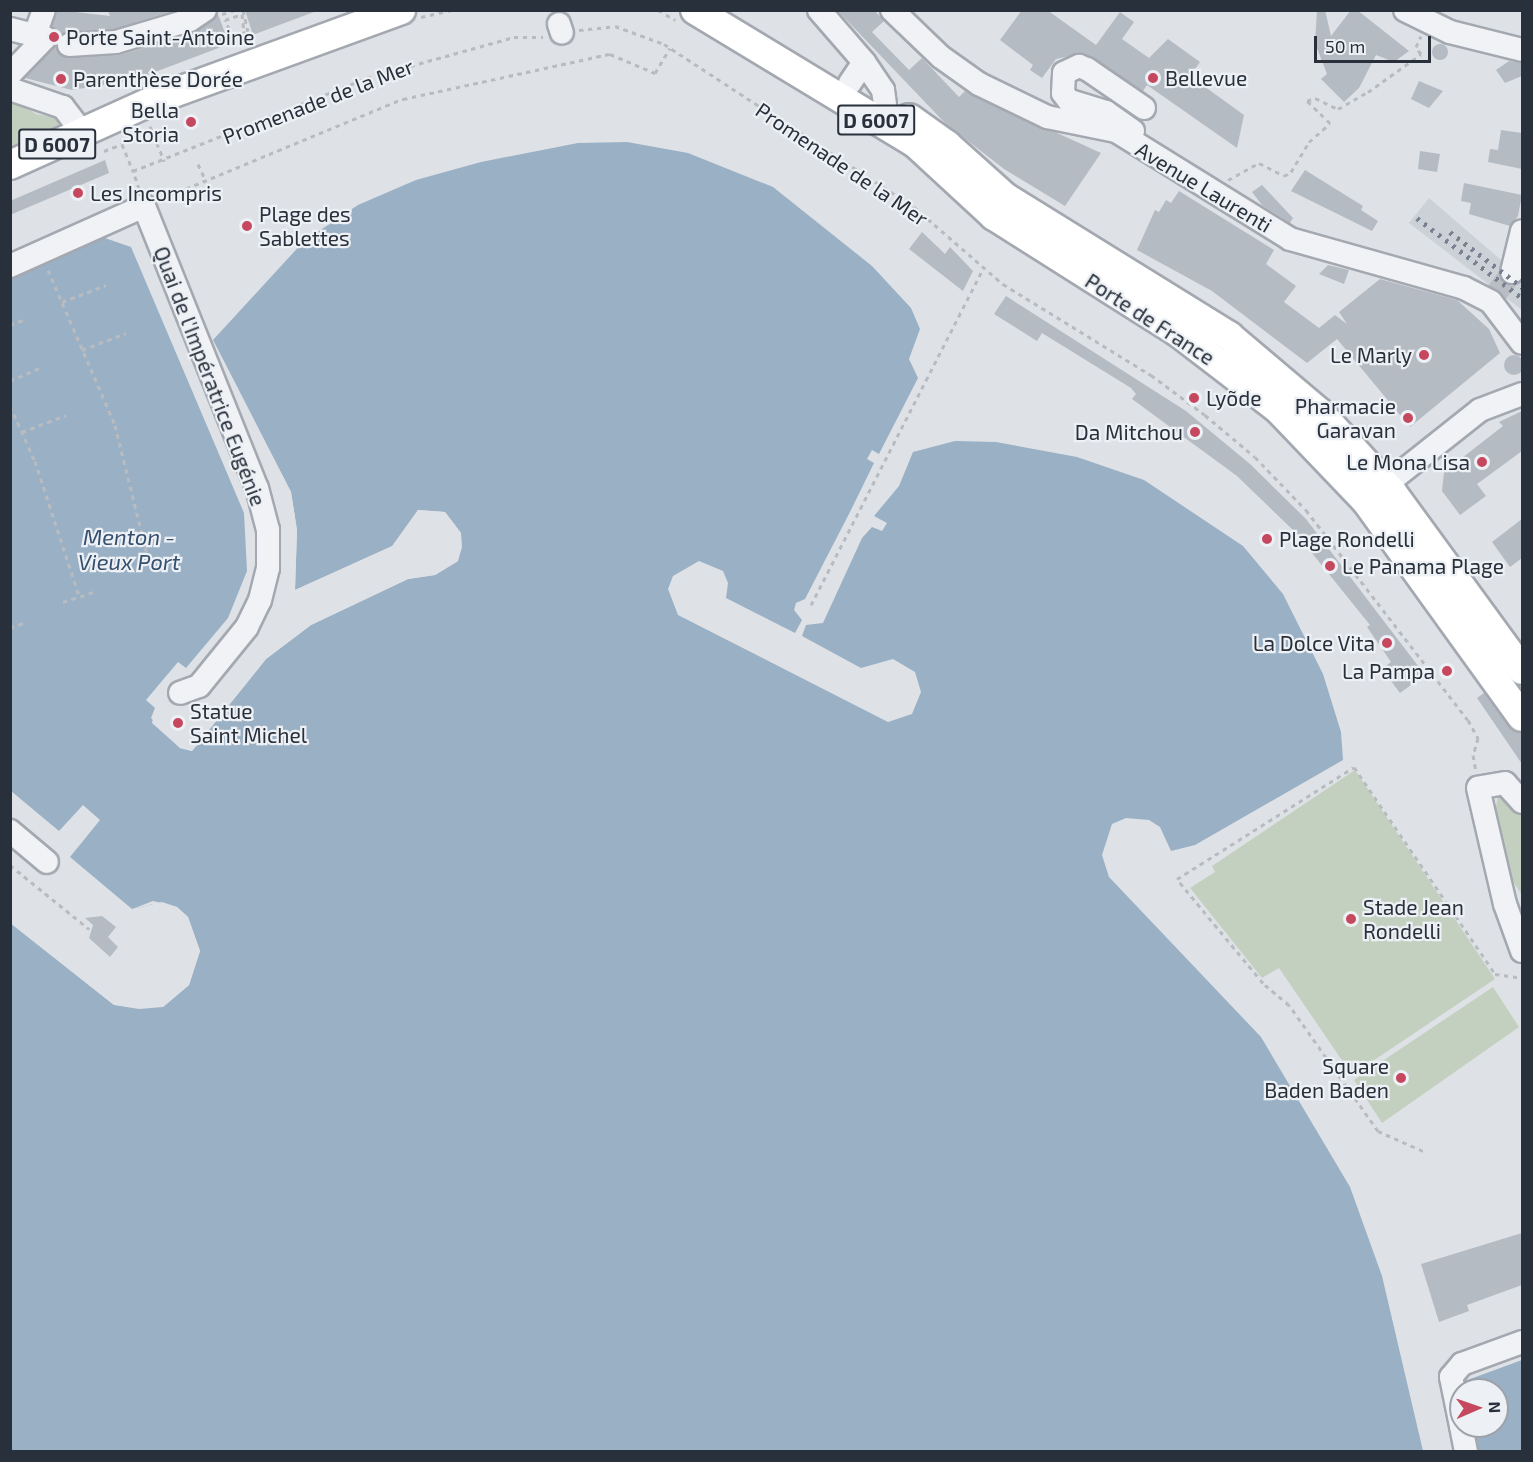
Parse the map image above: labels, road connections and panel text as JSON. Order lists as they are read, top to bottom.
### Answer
{
  "streets": {
    "main road": ["D 6007", "Porte de France"],
    "street": ["Avenue Laurenti", "Quai de l'Impératrice Eugénie"],
    "path": ["Promenade de la Mer"]
  },
  "water": ["Menton - Vieux Port"],
  "places": [
    "Porte Saint-Antoine",
    "Bellevue",
    "Parenthèse Dorée",
    "Bella Storia",
    "Les Incompris",
    "Plage des Sablettes",
    "Le Marly",
    "Lyõde",
    "Pharmacie Garavan",
    "Da Mitchou",
    "Le Mona Lisa",
    "Plage Rondelli",
    "Le Panama Plage",
    "La Dolce Vita",
    "La Pampa",
    "Statue Saint Michel",
    "Stade Jean Rondelli",
    "Square Baden Baden"
  ],
  "scale_bar": "50 m",
  "north": "right"
}
